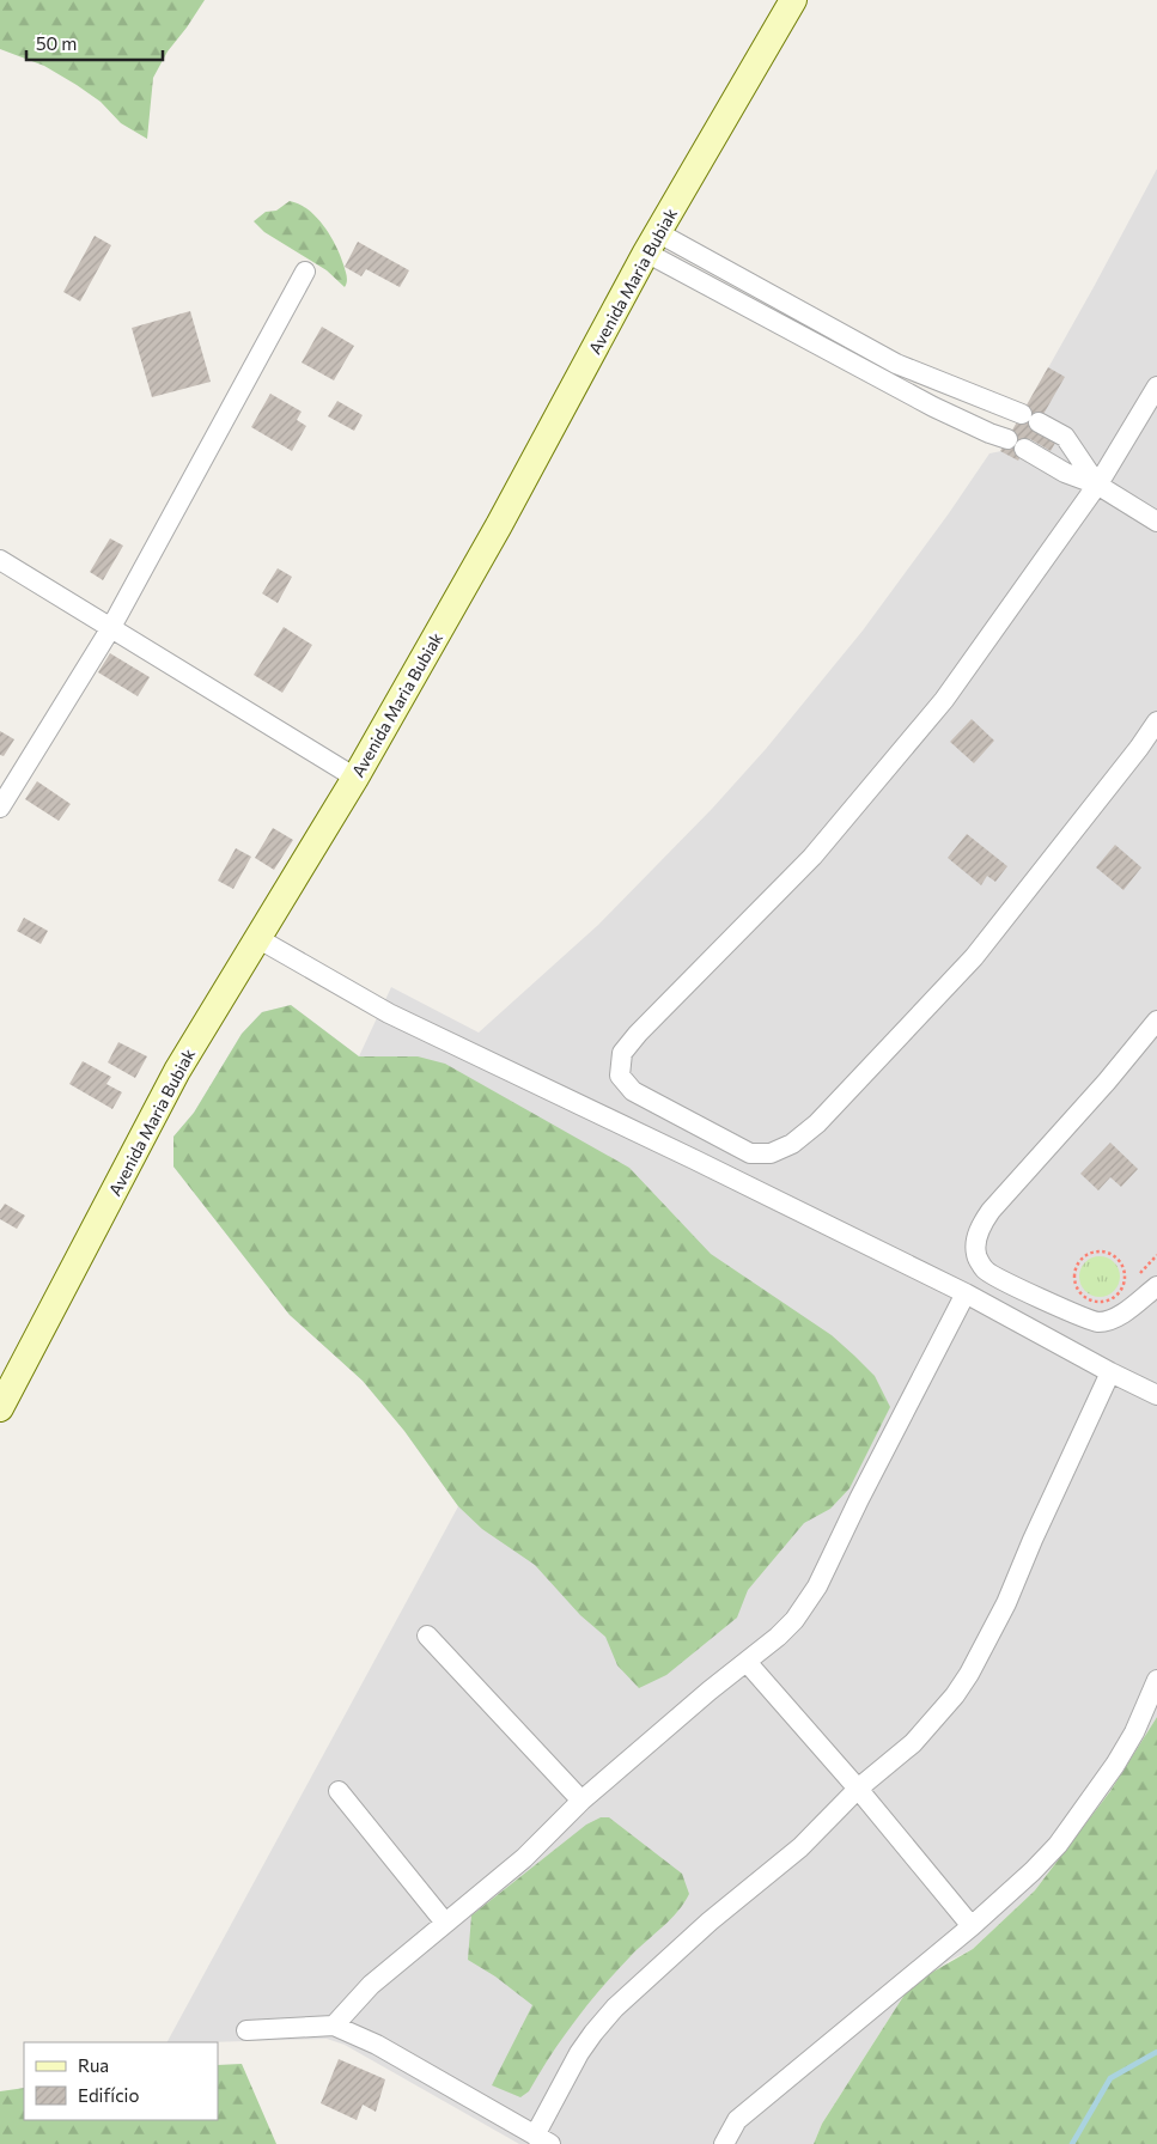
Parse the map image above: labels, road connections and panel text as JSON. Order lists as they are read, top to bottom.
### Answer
{
  "streets": {
    "street": ["Avenida Maria Bubiak"]
  },
  "legend": ["Rua", "Edifício"],
  "scale_bar": "50 m"
}
